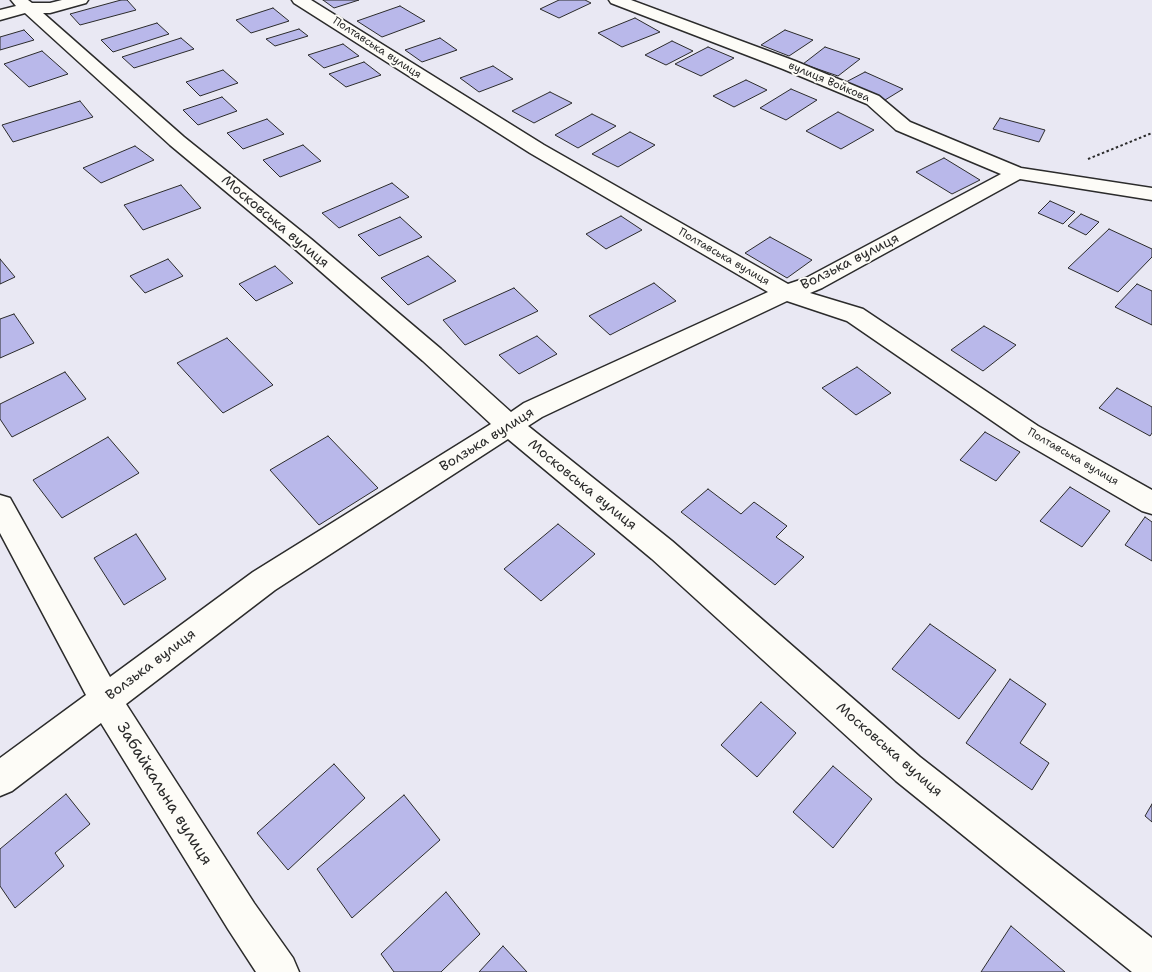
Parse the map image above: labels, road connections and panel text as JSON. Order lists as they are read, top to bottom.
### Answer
{
  "streets": {
    "street": [
      "Полтавська вулиця",
      "вулиця Войкова",
      "Московська вулиця",
      "Волзька вулиця",
      "Забайкальна вулиця"
    ]
  },
  "crossings": [
    ["Полтавська вулиця", "Волзька вулиця"],
    ["вулиця Войкова", "Волзька вулиця"],
    ["Московська вулиця", "Волзька вулиця"],
    ["Волзька вулиця", "Забайкальна вулиця"]
  ]
}
